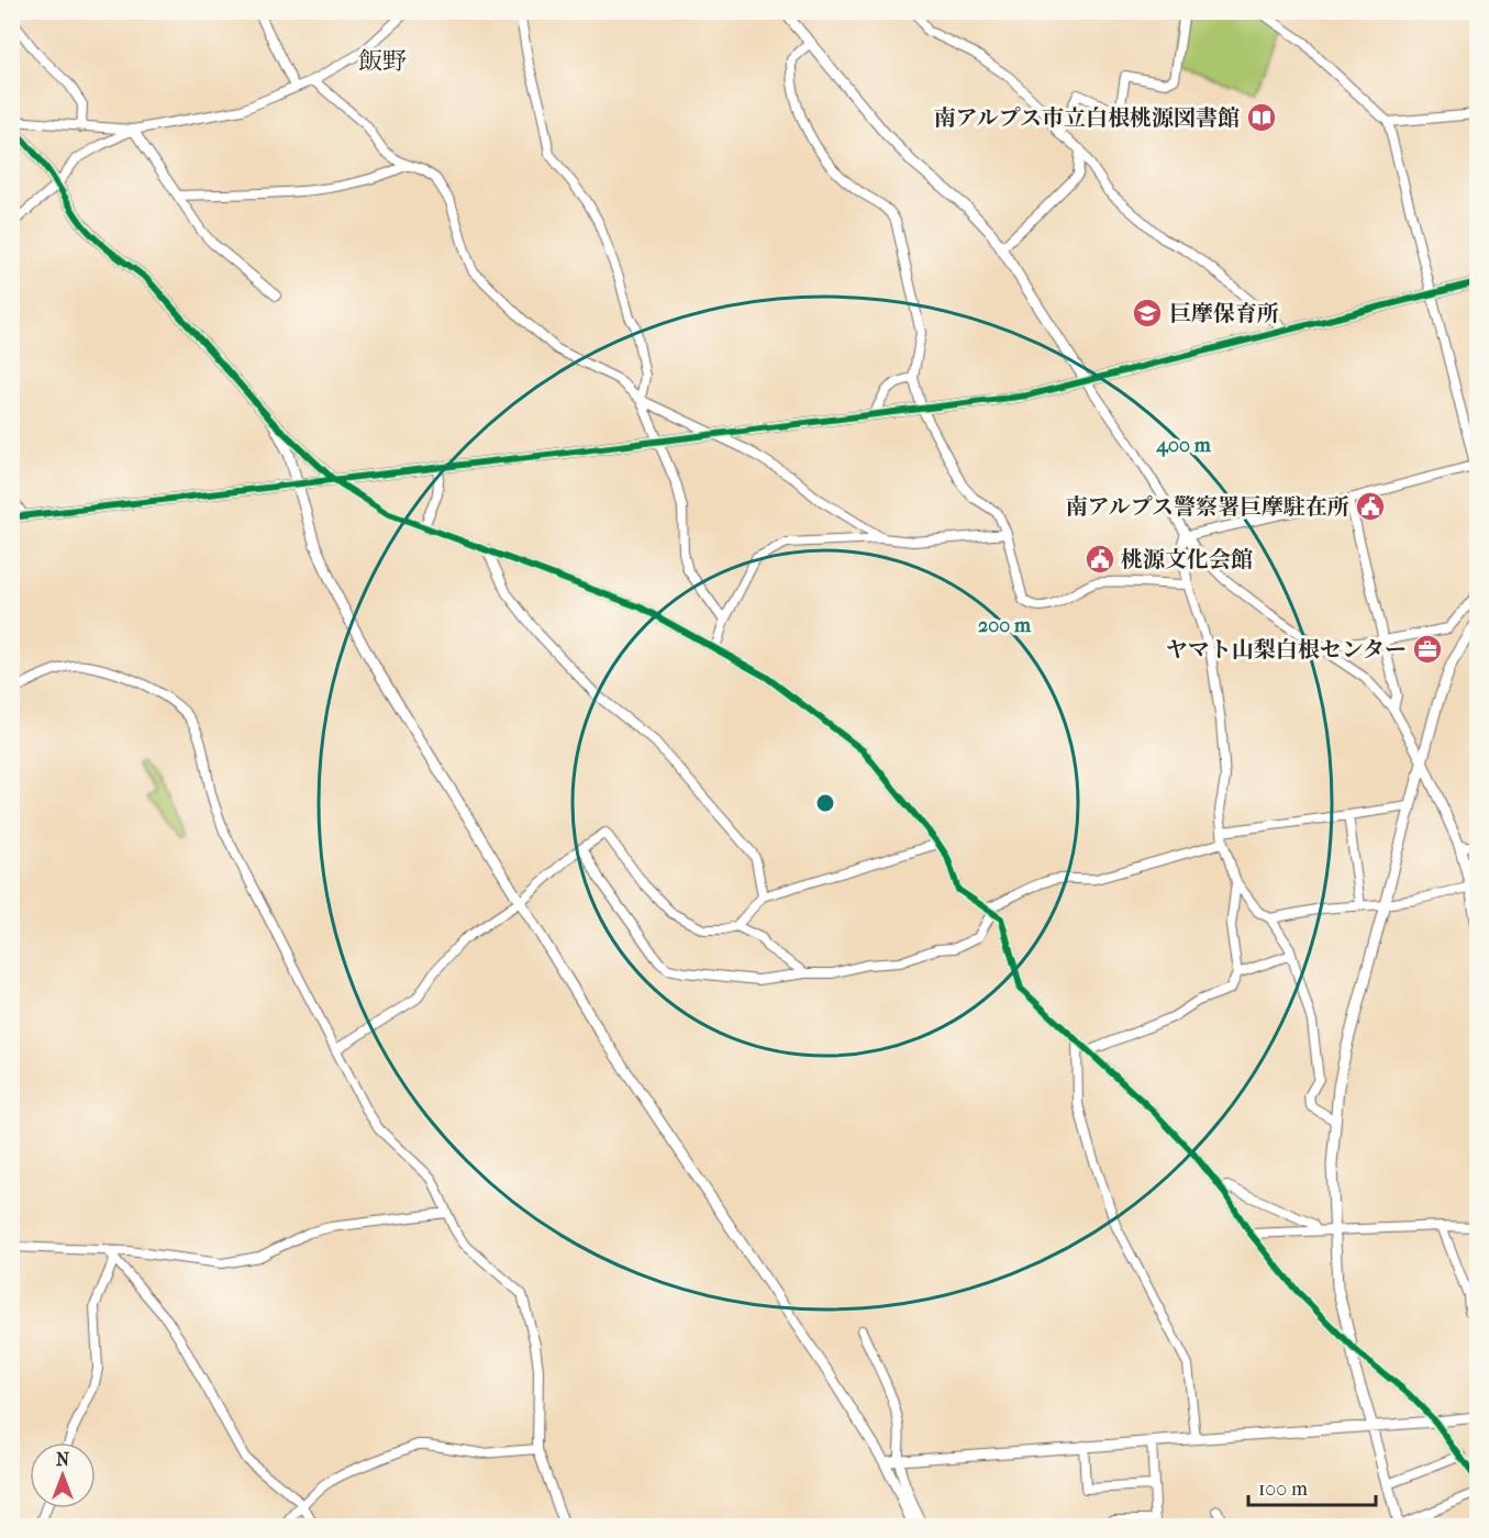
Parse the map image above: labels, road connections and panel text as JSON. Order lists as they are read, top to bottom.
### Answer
{
  "districts": ["飯野"],
  "places": {
    "library": ["南アルプス市立白根桃源図書館"],
    "school or university": ["巨摩保育所"],
    "public building": ["南アルプス警察署巨摩駐在所", "桃源文化会館"],
    "office": ["ヤマト山梨白根センター"]
  },
  "scale_bar": "100 m",
  "north": "top",
  "rings": ["400 m", "200 m"]
}
